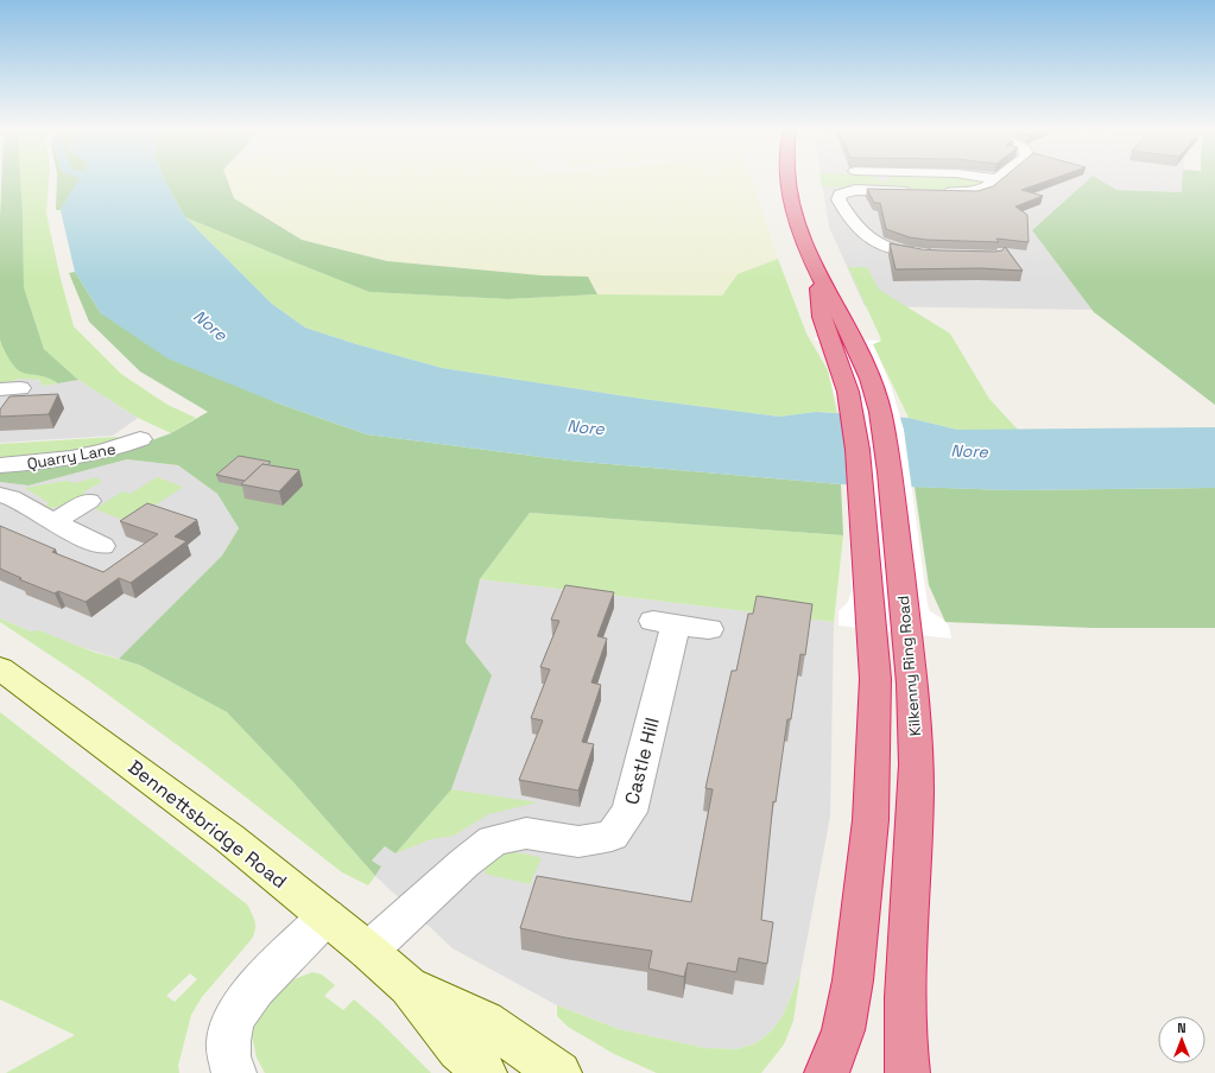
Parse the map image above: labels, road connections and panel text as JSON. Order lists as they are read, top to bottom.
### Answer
{
  "streets": {
    "highway": ["Kilkenny Ring Road"],
    "main road": ["Bennettsbridge Road"],
    "street": ["Quarry Lane", "Castle Hill"]
  },
  "crossings": [
    ["Castle Hill", "Bennettsbridge Road"]
  ],
  "water": ["Nore"],
  "north": "top"
}
